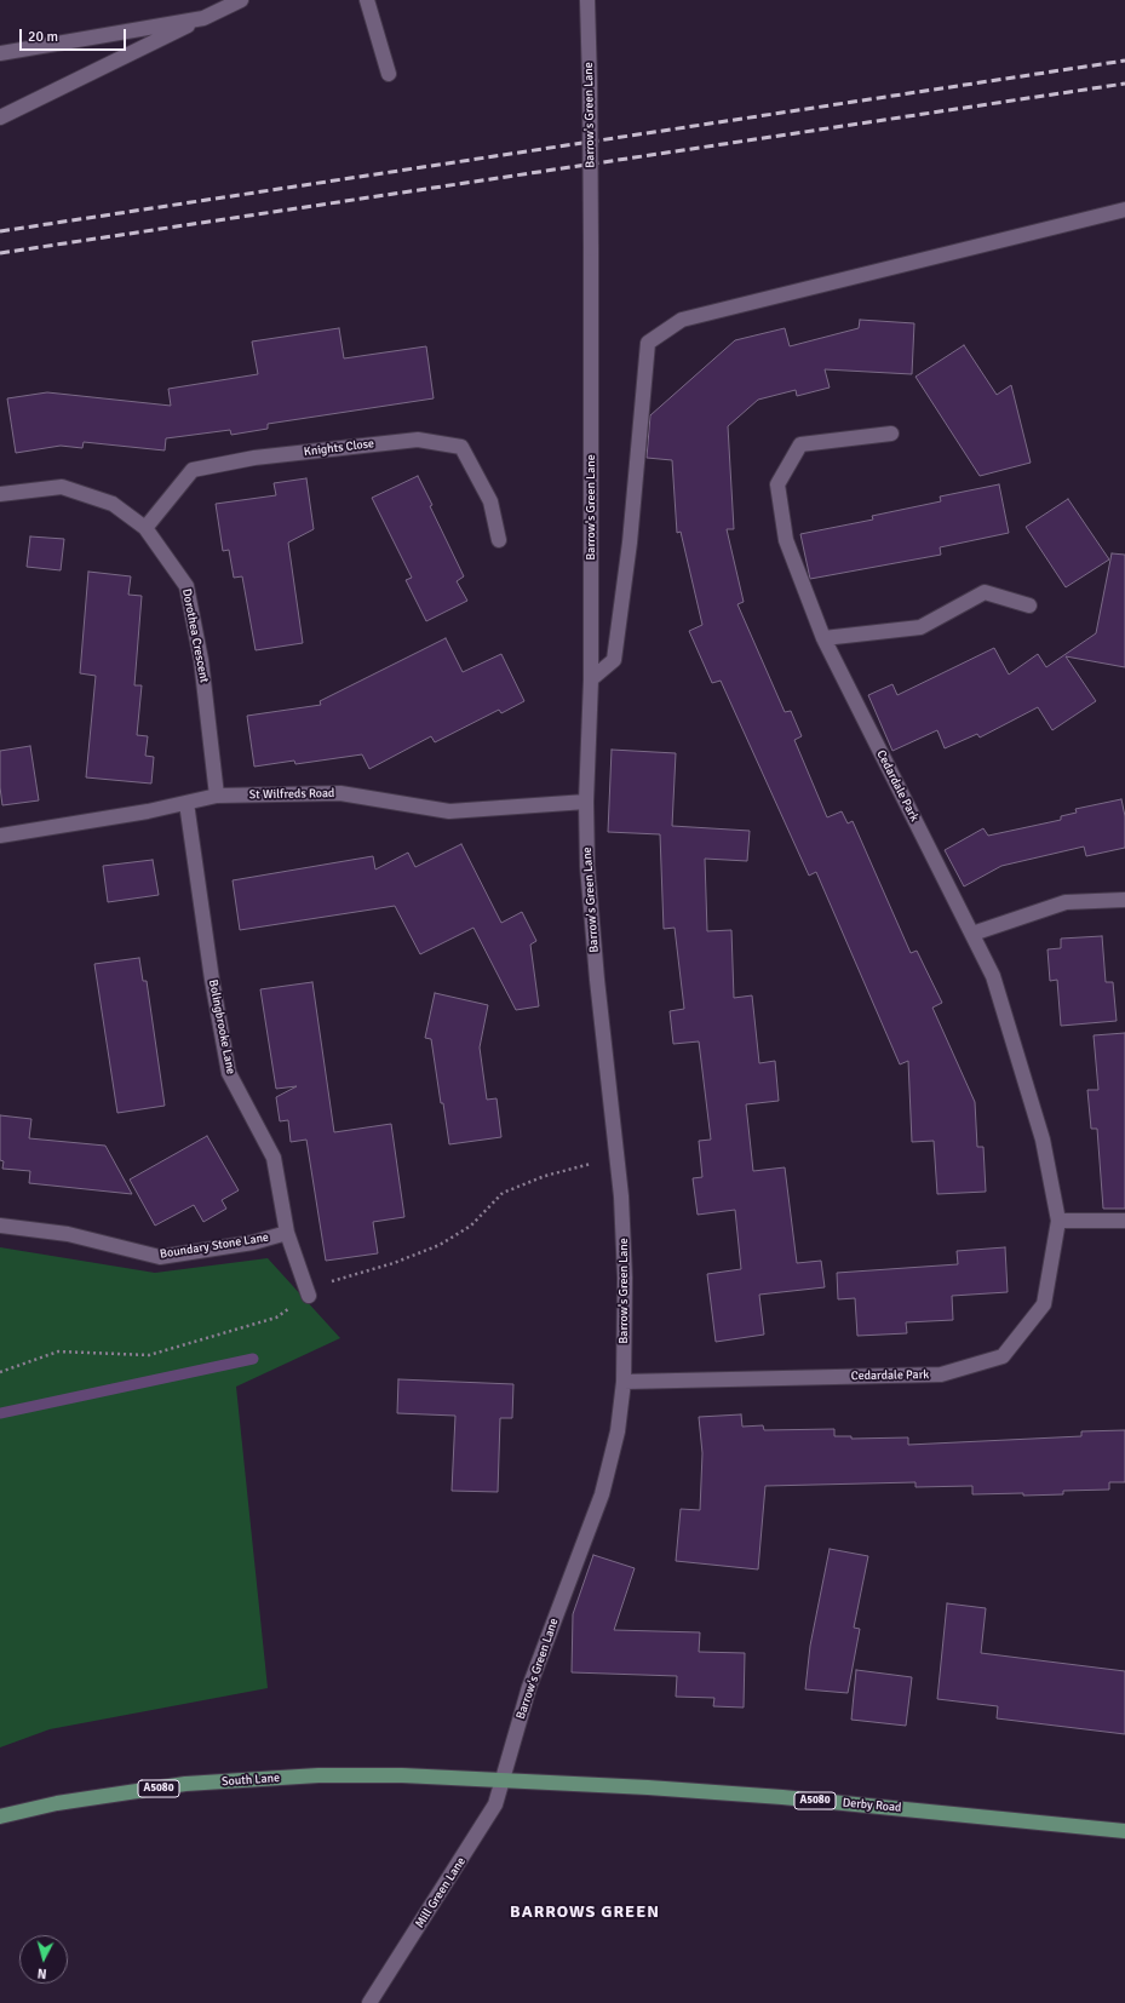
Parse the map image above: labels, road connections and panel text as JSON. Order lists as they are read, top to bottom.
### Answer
{
  "streets": {
    "main road": ["South Lane", "A5080", "Derby Road"],
    "street": [
      "Barrow's Green Lane",
      "Knights Close",
      "Dorothea Crescent",
      "Cedardale Park",
      "St Wilfreds Road",
      "Bolingbrooke Lane",
      "Boundary Stone Lane",
      "Mill Green Lane"
    ]
  },
  "crossings": [
    ["Barrow's Green Lane", "Cedardale Park"],
    ["Barrow's Green Lane", "St Wilfreds Road"],
    ["Barrow's Green Lane", "South Lane"],
    ["Barrow's Green Lane", "Derby Road"],
    ["Barrow's Green Lane", "Mill Green Lane"],
    ["Knights Close", "Dorothea Crescent"],
    ["Dorothea Crescent", "St Wilfreds Road"],
    ["St Wilfreds Road", "Bolingbrooke Lane"],
    ["Bolingbrooke Lane", "Boundary Stone Lane"],
    ["South Lane", "Derby Road"],
    ["South Lane", "Mill Green Lane"],
    ["Derby Road", "Mill Green Lane"]
  ],
  "districts": ["BARROWS GREEN"],
  "scale_bar": "20 m",
  "north": "bottom"
}
